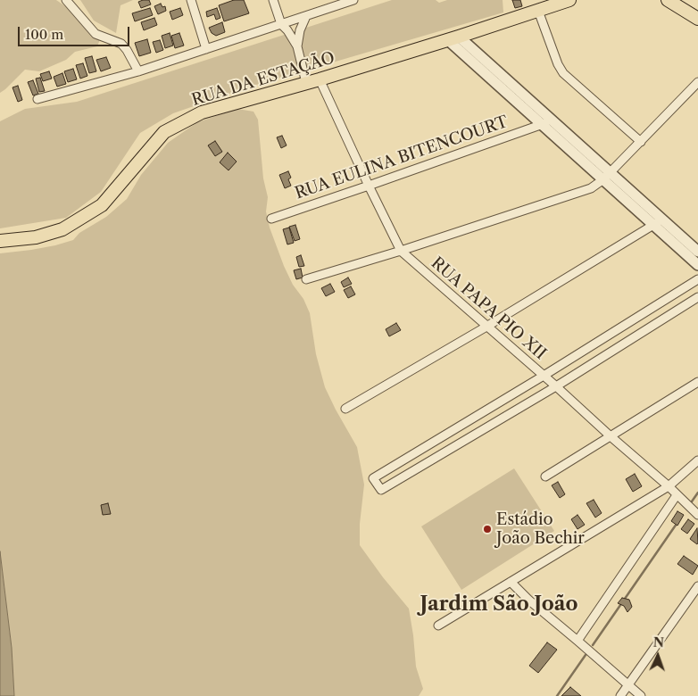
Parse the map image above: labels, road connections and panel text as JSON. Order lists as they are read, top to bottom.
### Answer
{
  "streets": {
    "main road": ["RUA DA ESTAÇÃO"],
    "street": ["RUA EULINA BITENCOURT", "RUA PAPA PIO XII"]
  },
  "crossings": [
    ["RUA DA ESTAÇÃO", "RUA PAPA PIO XII"],
    ["RUA EULINA BITENCOURT", "RUA PAPA PIO XII"]
  ],
  "districts": ["Jardim São João"],
  "places": ["Estádio João Bechir"],
  "scale_bar": "100 m",
  "north": "top"
}
